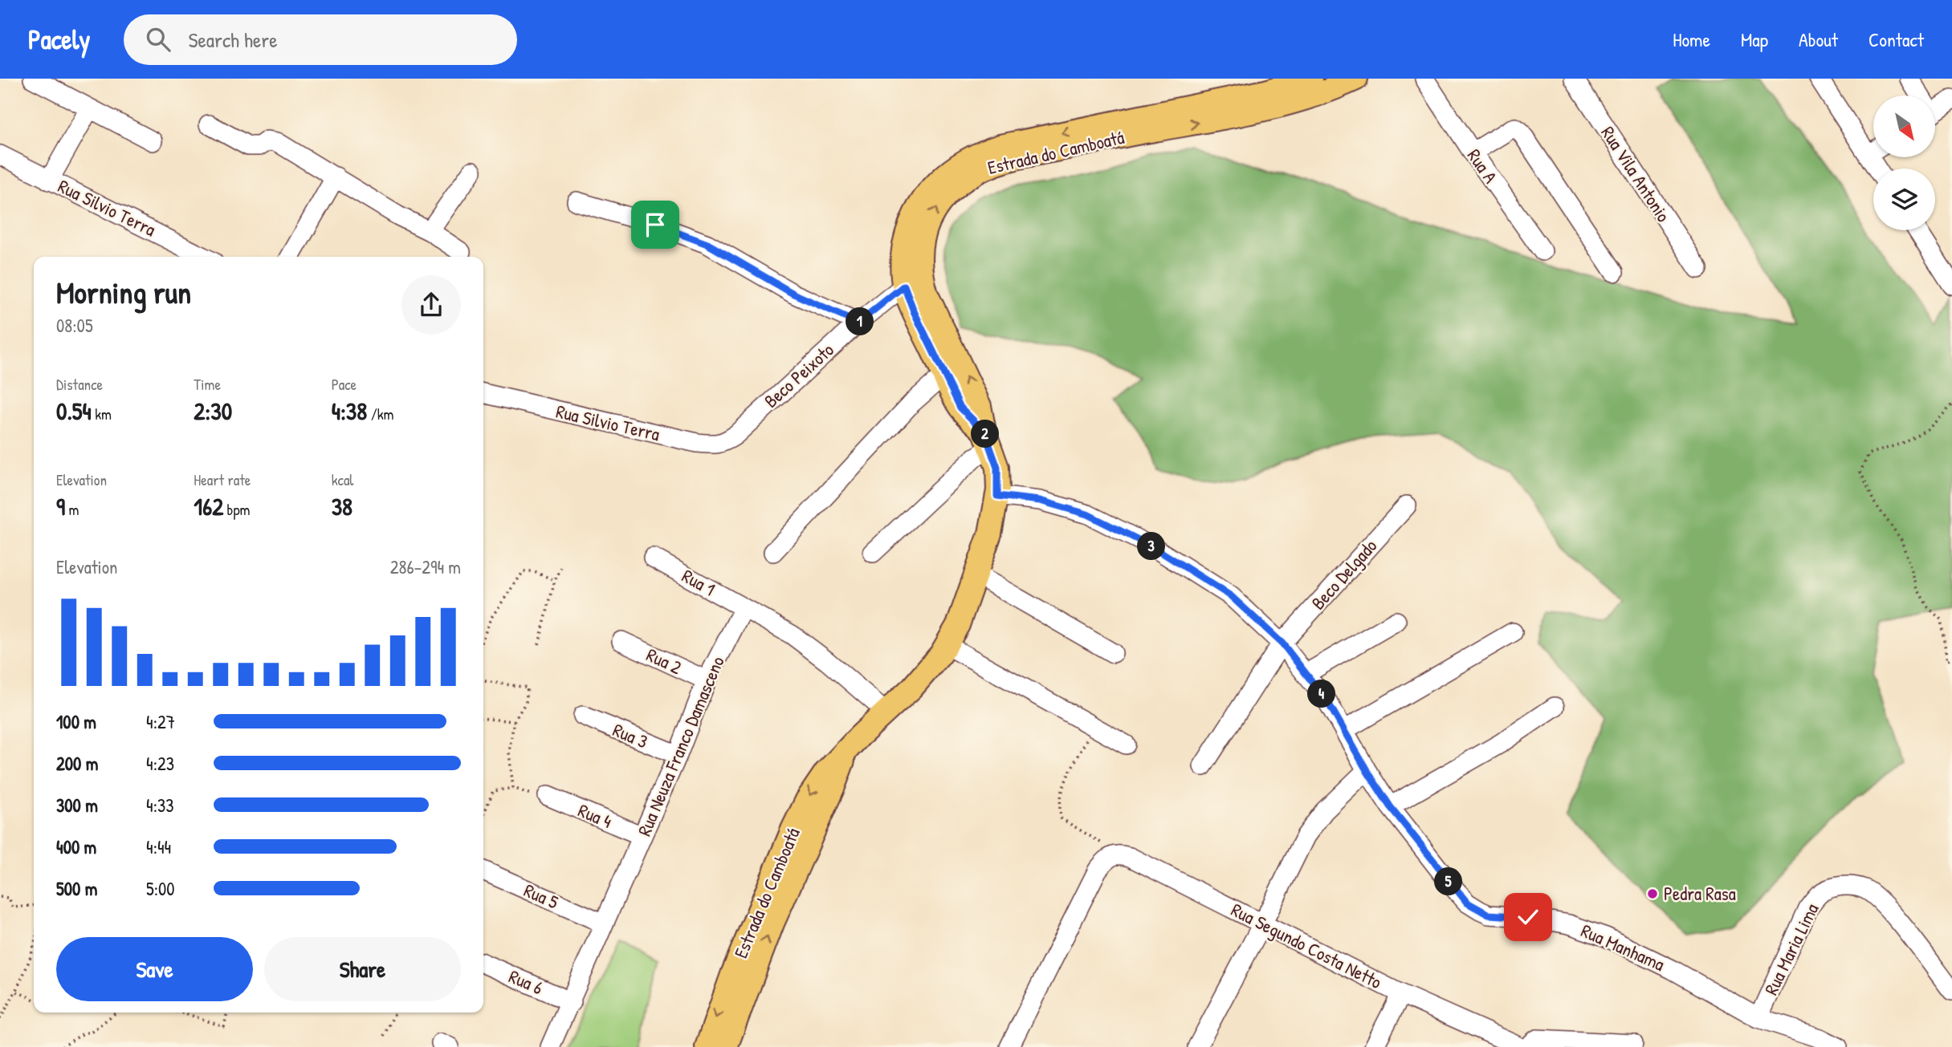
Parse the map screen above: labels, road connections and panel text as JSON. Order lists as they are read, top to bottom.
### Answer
{
  "streets": {
    "main road": ["Estrada do Camboatá"],
    "street": [
      "Rua A",
      "Rua Vila Antonio",
      "Rua Silvio Terra",
      "Beco Peixoto",
      "Beco Delgado",
      "Rua 1",
      "Rua 2",
      "Rua 3",
      "Rua Neuza Franco Damasceno",
      "Rua 4",
      "Rua 5",
      "Rua Segundo Costa Netto",
      "Rua Manhama",
      "Rua Maria Lima",
      "Rua 6"
    ]
  },
  "crossings": [
    ["Estrada do Camboatá", "Beco Peixoto"],
    ["Estrada do Camboatá", "Rua Manhama"],
    ["Rua Silvio Terra", "Beco Peixoto"],
    ["Beco Delgado", "Rua Manhama"],
    ["Rua 1", "Rua Neuza Franco Damasceno"],
    ["Rua 2", "Rua Neuza Franco Damasceno"],
    ["Rua 3", "Rua Neuza Franco Damasceno"],
    ["Rua Neuza Franco Damasceno", "Rua 4"],
    ["Rua Neuza Franco Damasceno", "Rua 5"],
    ["Rua Neuza Franco Damasceno", "Rua 6"],
    ["Rua Manhama", "Rua Maria Lima"]
  ],
  "places": ["Pedra Rasa"],
  "north": "bottom right",
  "page": {
    "header": "Pacely",
    "search": "Search here",
    "nav": [
      "Home",
      "Map",
      "About",
      "Contact"
    ],
    "heading": ["Morning run", "08:05"],
    "pins": [
      "1",
      "2",
      "3",
      "4",
      "5"
    ],
    "stats": [
      ["Distance", "0.54 km"],
      ["Time", "2:30"],
      ["Pace", "4:38 /km"],
      ["Elevation", "9 m"],
      ["Heart rate", "162 bpm"],
      ["kcal", "38"]
    ],
    "chart": ["Elevation", "286–294 m"],
    "list": [
      {
        "name": "100 m",
        "note": "4:27"
      },
      {
        "name": "200 m",
        "note": "4:23"
      },
      {
        "name": "300 m",
        "note": "4:33"
      },
      {
        "name": "400 m",
        "note": "4:44"
      },
      {
        "name": "500 m",
        "note": "5:00"
      }
    ],
    "buttons": ["Save", "Share"]
  }
}
